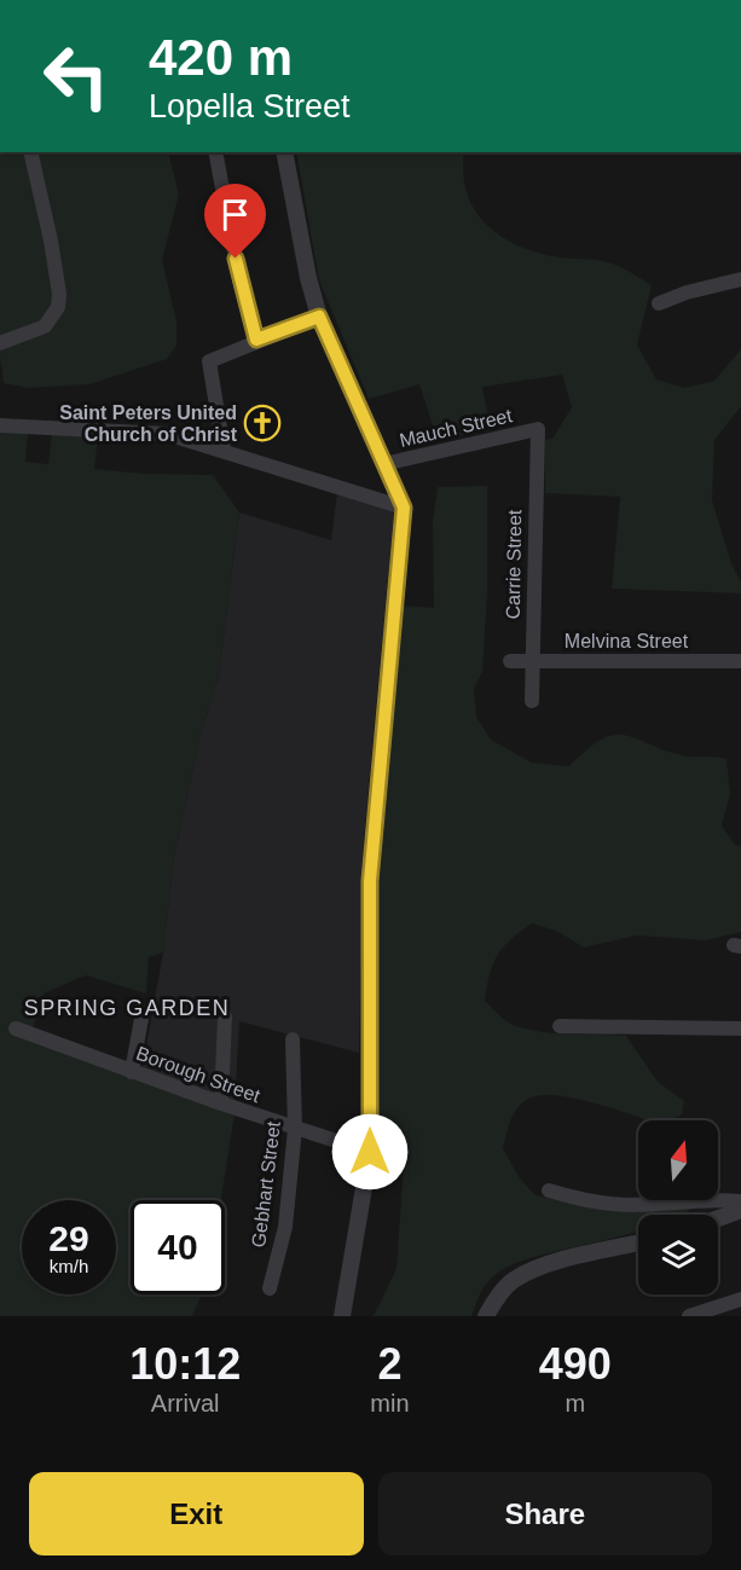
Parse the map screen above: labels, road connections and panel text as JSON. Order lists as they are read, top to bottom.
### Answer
{
  "streets": {
    "street": [
      "Mauch Street",
      "Carrie Street",
      "Melvina Street",
      "Borough Street",
      "Gebhart Street"
    ]
  },
  "crossings": [
    ["Mauch Street", "Carrie Street"],
    ["Carrie Street", "Melvina Street"],
    ["Borough Street", "Gebhart Street"]
  ],
  "districts": ["SPRING GARDEN"],
  "places": {
    "church": ["Saint Peters United Church of Christ"]
  },
  "north": "top",
  "page": {
    "turn": ["420 m", "Lopella Street"],
    "speed": "29 km/h",
    "limit": "40",
    "eta": [
      "10:12",
      "Arrival",
      "2",
      "min",
      "490",
      "m"
    ],
    "buttons": ["Exit", "Share"]
  }
}
